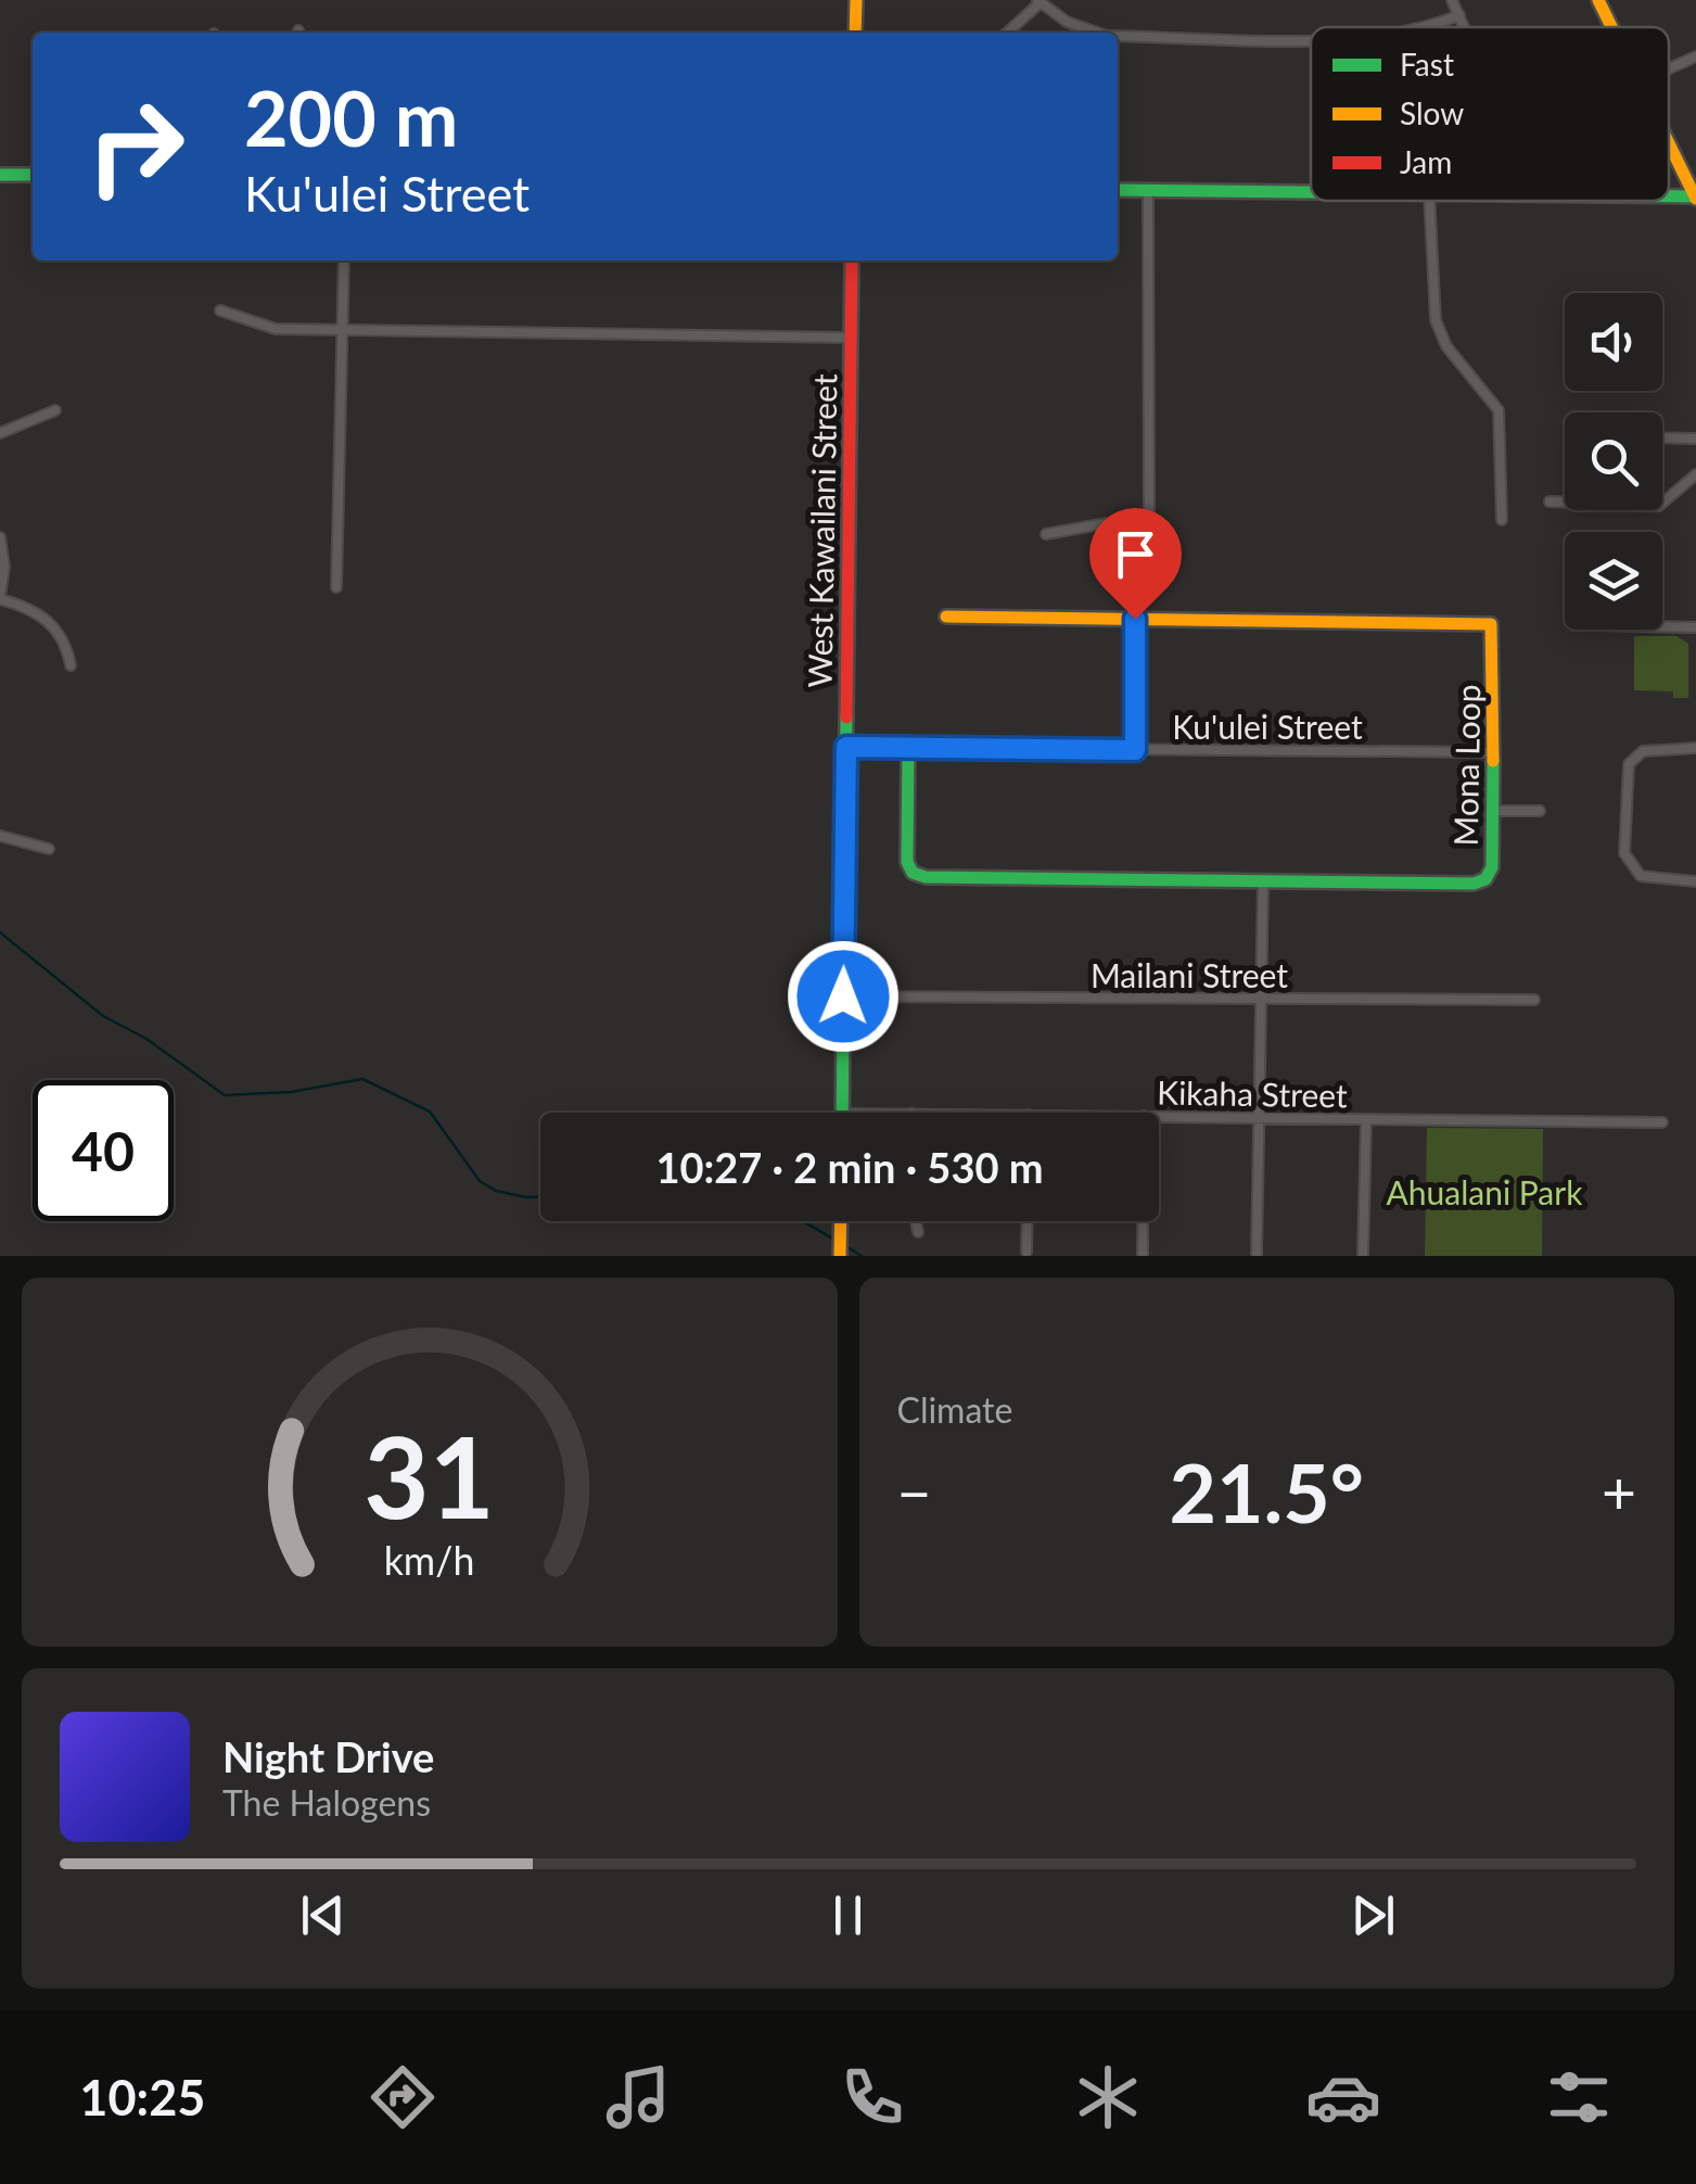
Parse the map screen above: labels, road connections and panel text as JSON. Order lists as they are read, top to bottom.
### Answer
{
  "streets": {
    "street": [
      "West Kawailani Street",
      "Ku'ulei Street",
      "Mona Loop",
      "Mailani Street",
      "Kikaha Street"
    ]
  },
  "crossings": [
    ["West Kawailani Street", "Ku'ulei Street"],
    ["West Kawailani Street", "Mailani Street"],
    ["Ku'ulei Street", "Mona Loop"]
  ],
  "parks": ["Ahualani Park"],
  "legend": ["Fast", "Slow", "Jam"],
  "page": {
    "turn": ["200 m", "Ku'ulei Street"],
    "limit": "40",
    "trip": "10:27 · 2 min · 530 m",
    "tile": "Climate",
    "heat": ["−", "21.5°", "+"],
    "song": ["Night Drive", "The Halogens"],
    "tabs": "10:25",
    "gauge": ["31", "km/h"]
  }
}
